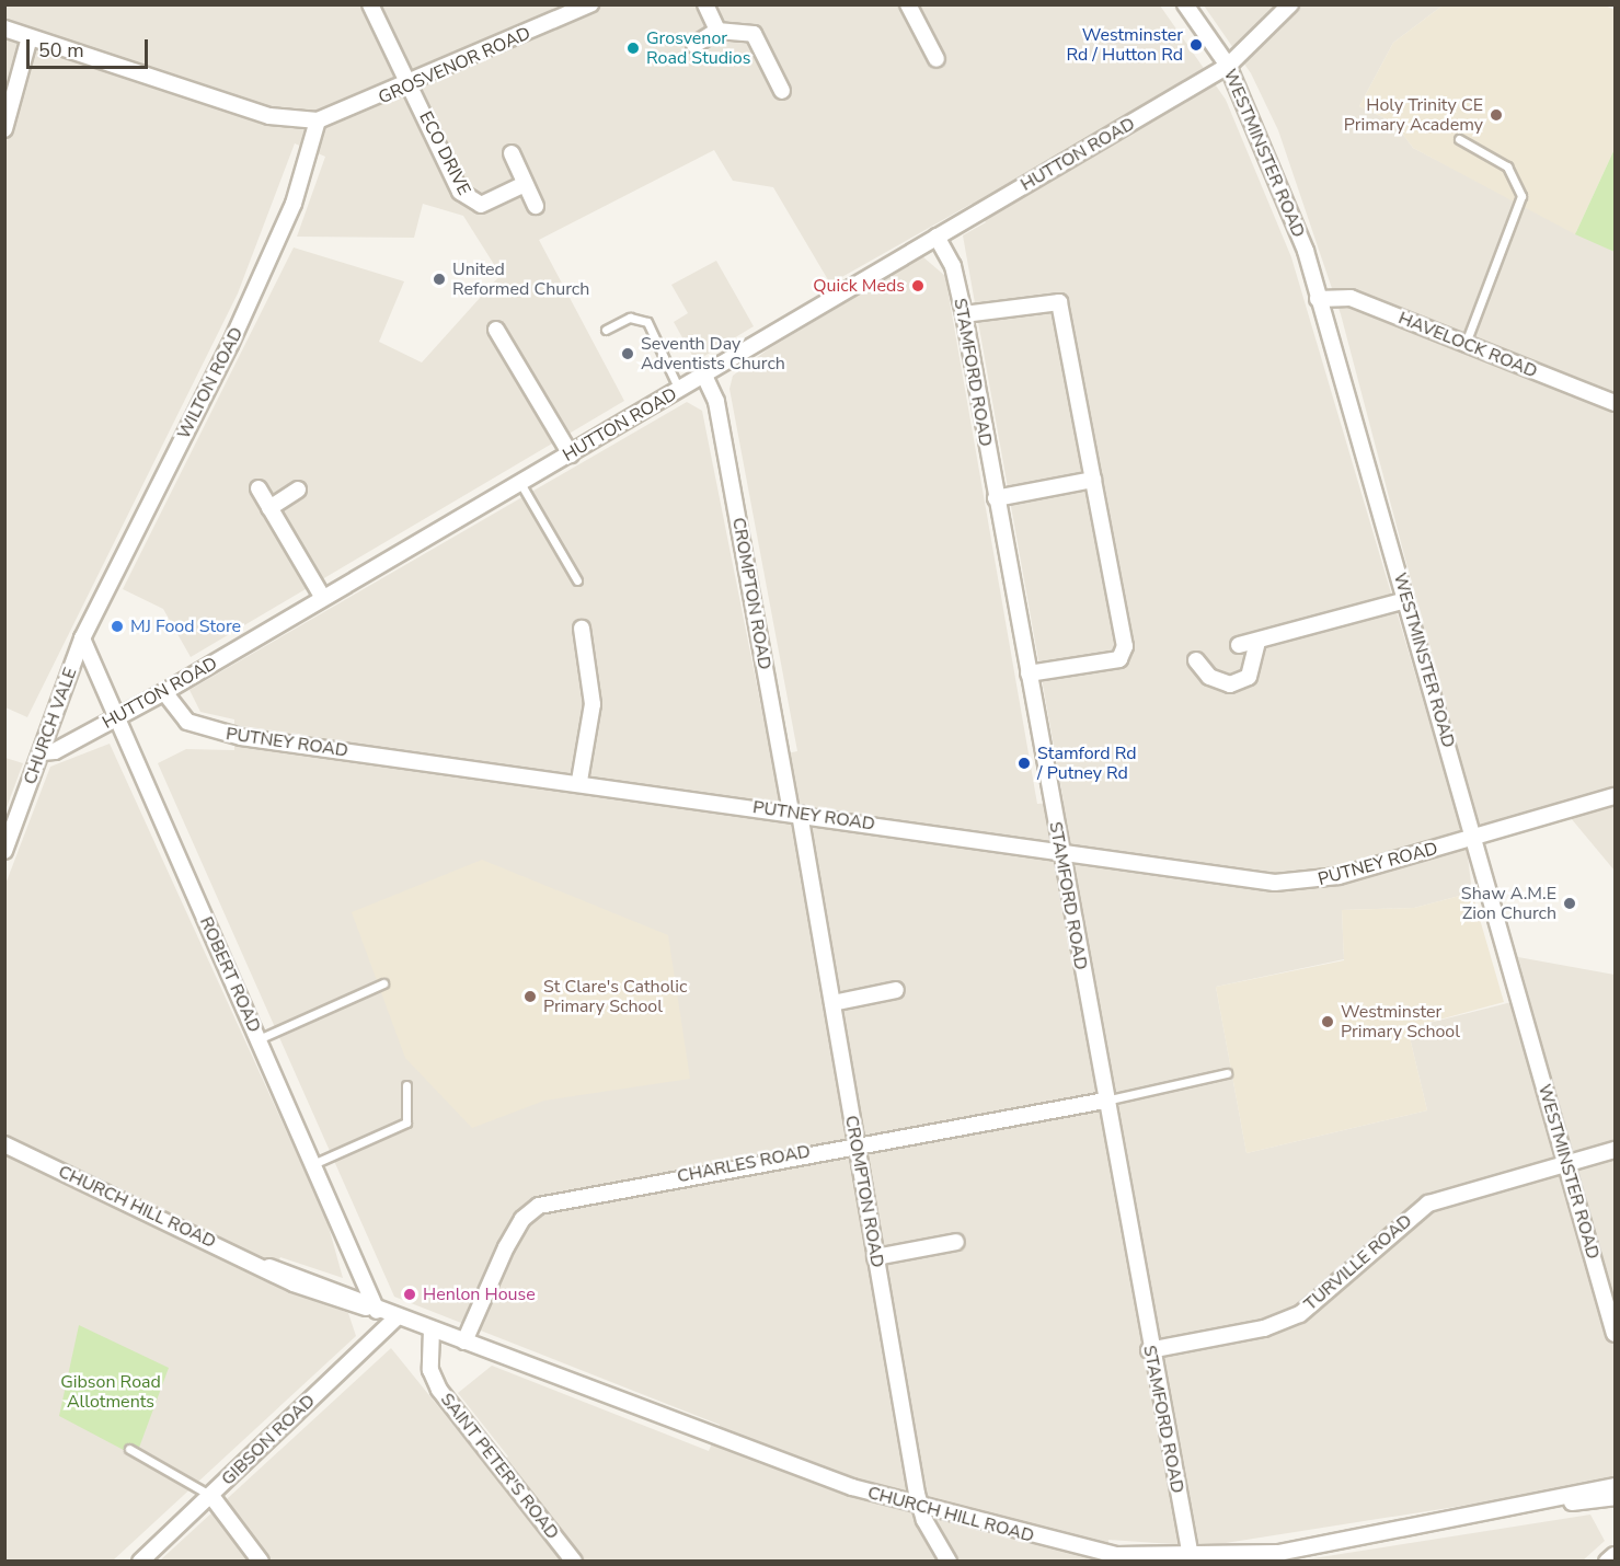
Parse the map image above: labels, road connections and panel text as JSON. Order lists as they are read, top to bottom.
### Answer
{
  "streets": {
    "street": [
      "GROSVENOR ROAD",
      "ECO DRIVE",
      "WESTMINSTER ROAD",
      "HUTTON ROAD",
      "HAVELOCK ROAD",
      "STAMFORD ROAD",
      "WILTON ROAD",
      "CROMPTON ROAD",
      "CHURCH VALE",
      "PUTNEY ROAD",
      "ROBERT ROAD",
      "CHARLES ROAD",
      "CHURCH HILL ROAD",
      "TURVILLE ROAD",
      "GIBSON ROAD",
      "SAINT PETER'S ROAD"
    ]
  },
  "crossings": [
    ["GROSVENOR ROAD", "ECO DRIVE"],
    ["GROSVENOR ROAD", "WILTON ROAD"],
    ["WESTMINSTER ROAD", "HUTTON ROAD"],
    ["WESTMINSTER ROAD", "HAVELOCK ROAD"],
    ["WESTMINSTER ROAD", "PUTNEY ROAD"],
    ["WESTMINSTER ROAD", "TURVILLE ROAD"],
    ["HUTTON ROAD", "STAMFORD ROAD"],
    ["HUTTON ROAD", "CROMPTON ROAD"],
    ["HUTTON ROAD", "CHURCH VALE"],
    ["HUTTON ROAD", "PUTNEY ROAD"],
    ["HUTTON ROAD", "ROBERT ROAD"],
    ["STAMFORD ROAD", "PUTNEY ROAD"],
    ["STAMFORD ROAD", "CHARLES ROAD"],
    ["STAMFORD ROAD", "CHURCH HILL ROAD"],
    ["STAMFORD ROAD", "TURVILLE ROAD"],
    ["WILTON ROAD", "CHURCH VALE"],
    ["WILTON ROAD", "ROBERT ROAD"],
    ["CROMPTON ROAD", "PUTNEY ROAD"],
    ["CROMPTON ROAD", "CHARLES ROAD"],
    ["CROMPTON ROAD", "CHURCH HILL ROAD"],
    ["CHURCH VALE", "ROBERT ROAD"],
    ["ROBERT ROAD", "CHURCH HILL ROAD"],
    ["CHARLES ROAD", "CHURCH HILL ROAD"],
    ["CHURCH HILL ROAD", "GIBSON ROAD"],
    ["CHURCH HILL ROAD", "SAINT PETER'S ROAD"]
  ],
  "parks": ["Gibson Road Allotments"],
  "places": [
    "Westminster Rd / Hutton Rd",
    "Grosvenor Road Studios",
    "Holy Trinity CE Primary Academy",
    "United Reformed Church",
    "Quick Meds",
    "Seventh Day Adventists Church",
    "MJ Food Store",
    "Stamford Rd / Putney Rd",
    "Shaw A.M.E Zion Church",
    "St Clare's Catholic Primary School",
    "Westminster Primary School",
    "Henlon House"
  ],
  "scale_bar": "50 m"
}
